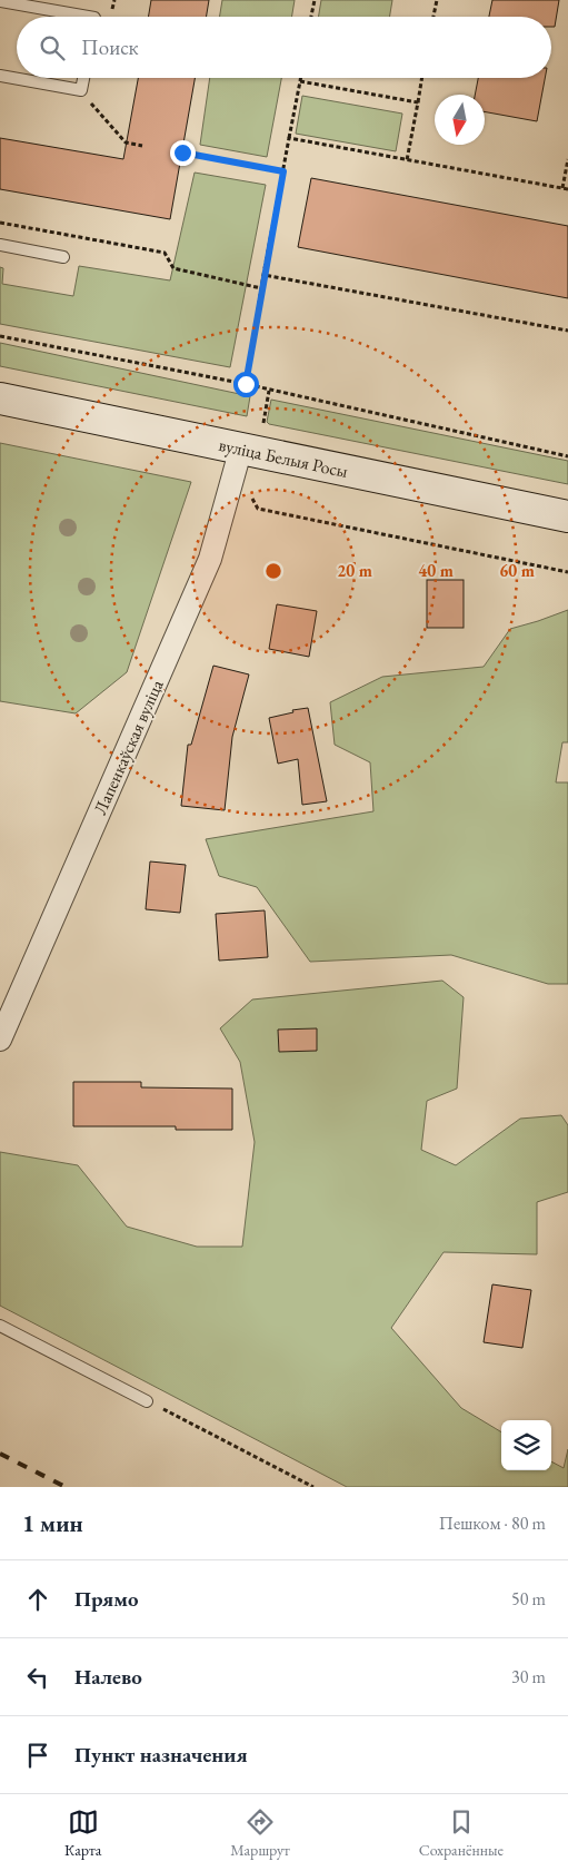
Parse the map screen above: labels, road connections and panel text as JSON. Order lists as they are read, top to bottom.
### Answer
{
  "streets": {
    "main road": ["вуліца Белыя Росы"],
    "street": ["Лапенкаўская вуліца"]
  },
  "crossings": [
    ["вуліца Белыя Росы", "Лапенкаўская вуліца"]
  ],
  "north": "bottom",
  "page": {
    "search": "Поиск",
    "heading": ["1 мин", "Пешком · 80 m"],
    "list": [
      ["Прямо", "50 m"],
      ["Налево", "30 m"],
      "Пункт назначения"
    ],
    "nav": ["Карта", "Маршрут", "Сохранённые"]
  },
  "rings": ["20 m", "40 m", "60 m"]
}
